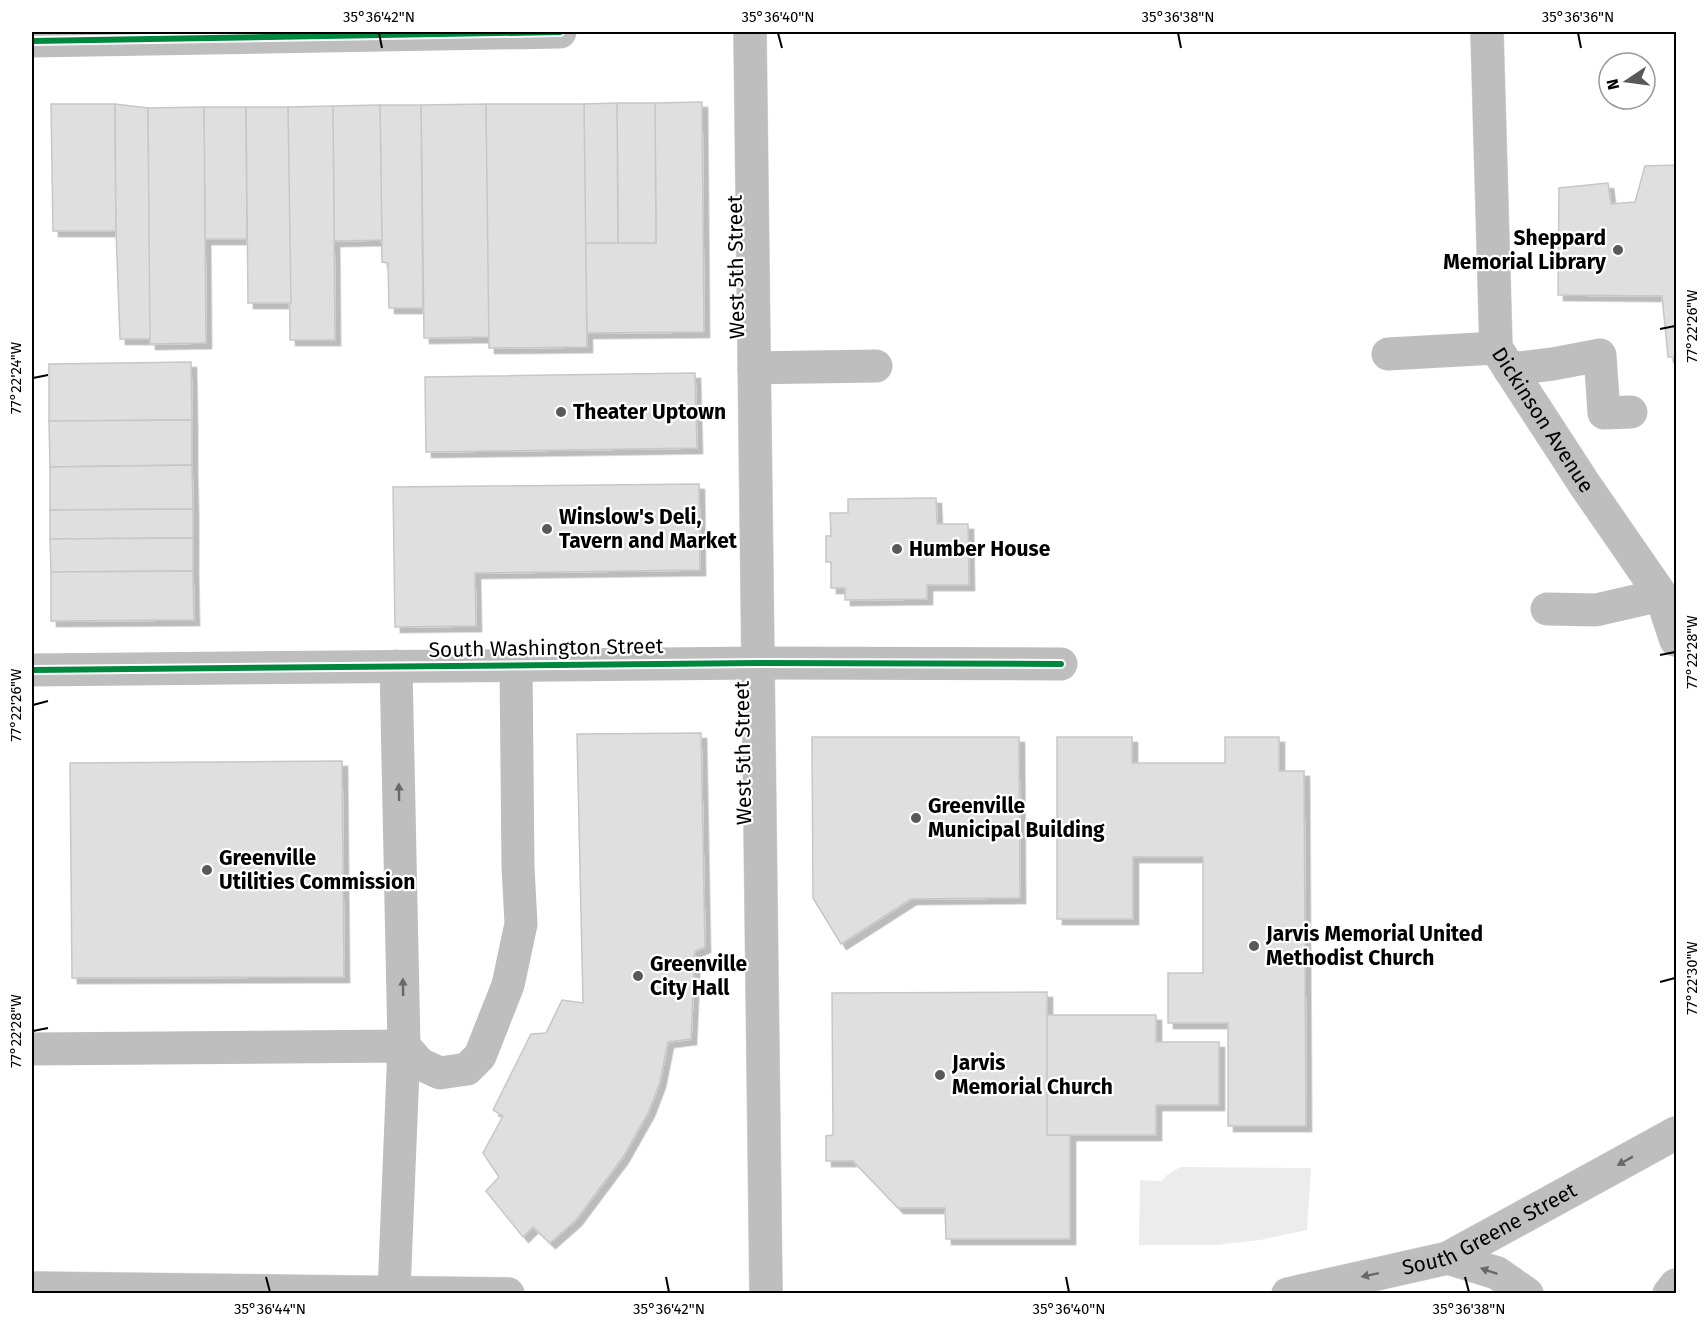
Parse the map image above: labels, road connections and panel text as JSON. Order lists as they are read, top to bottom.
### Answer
{
  "streets": {
    "main road": [
      "West 5th Street",
      "Dickinson Avenue",
      "South Washington Street",
      "South Greene Street"
    ]
  },
  "crossings": [
    ["West 5th Street", "South Washington Street"]
  ],
  "one_way": ["South Greene Street"],
  "places": [
    "Sheppard Memorial Library",
    "Theater Uptown",
    "Winslow's Deli, Tavern and Market",
    "Humber House",
    "Greenville Municipal Building",
    "Greenville Utilities Commission",
    "Jarvis Memorial United Methodist Church",
    "Greenville City Hall",
    "Jarvis Memorial Church"
  ],
  "north": "left",
  "coordinates": [
    "35°36'42\"N",
    "35°36'40\"N",
    "35°36'38\"N",
    "35°36'36\"N",
    "77°22'26\"W",
    "77°22'24\"W",
    "77°22'28\"W",
    "77°22'30\"W",
    "35°36'44\"N"
  ]
}
